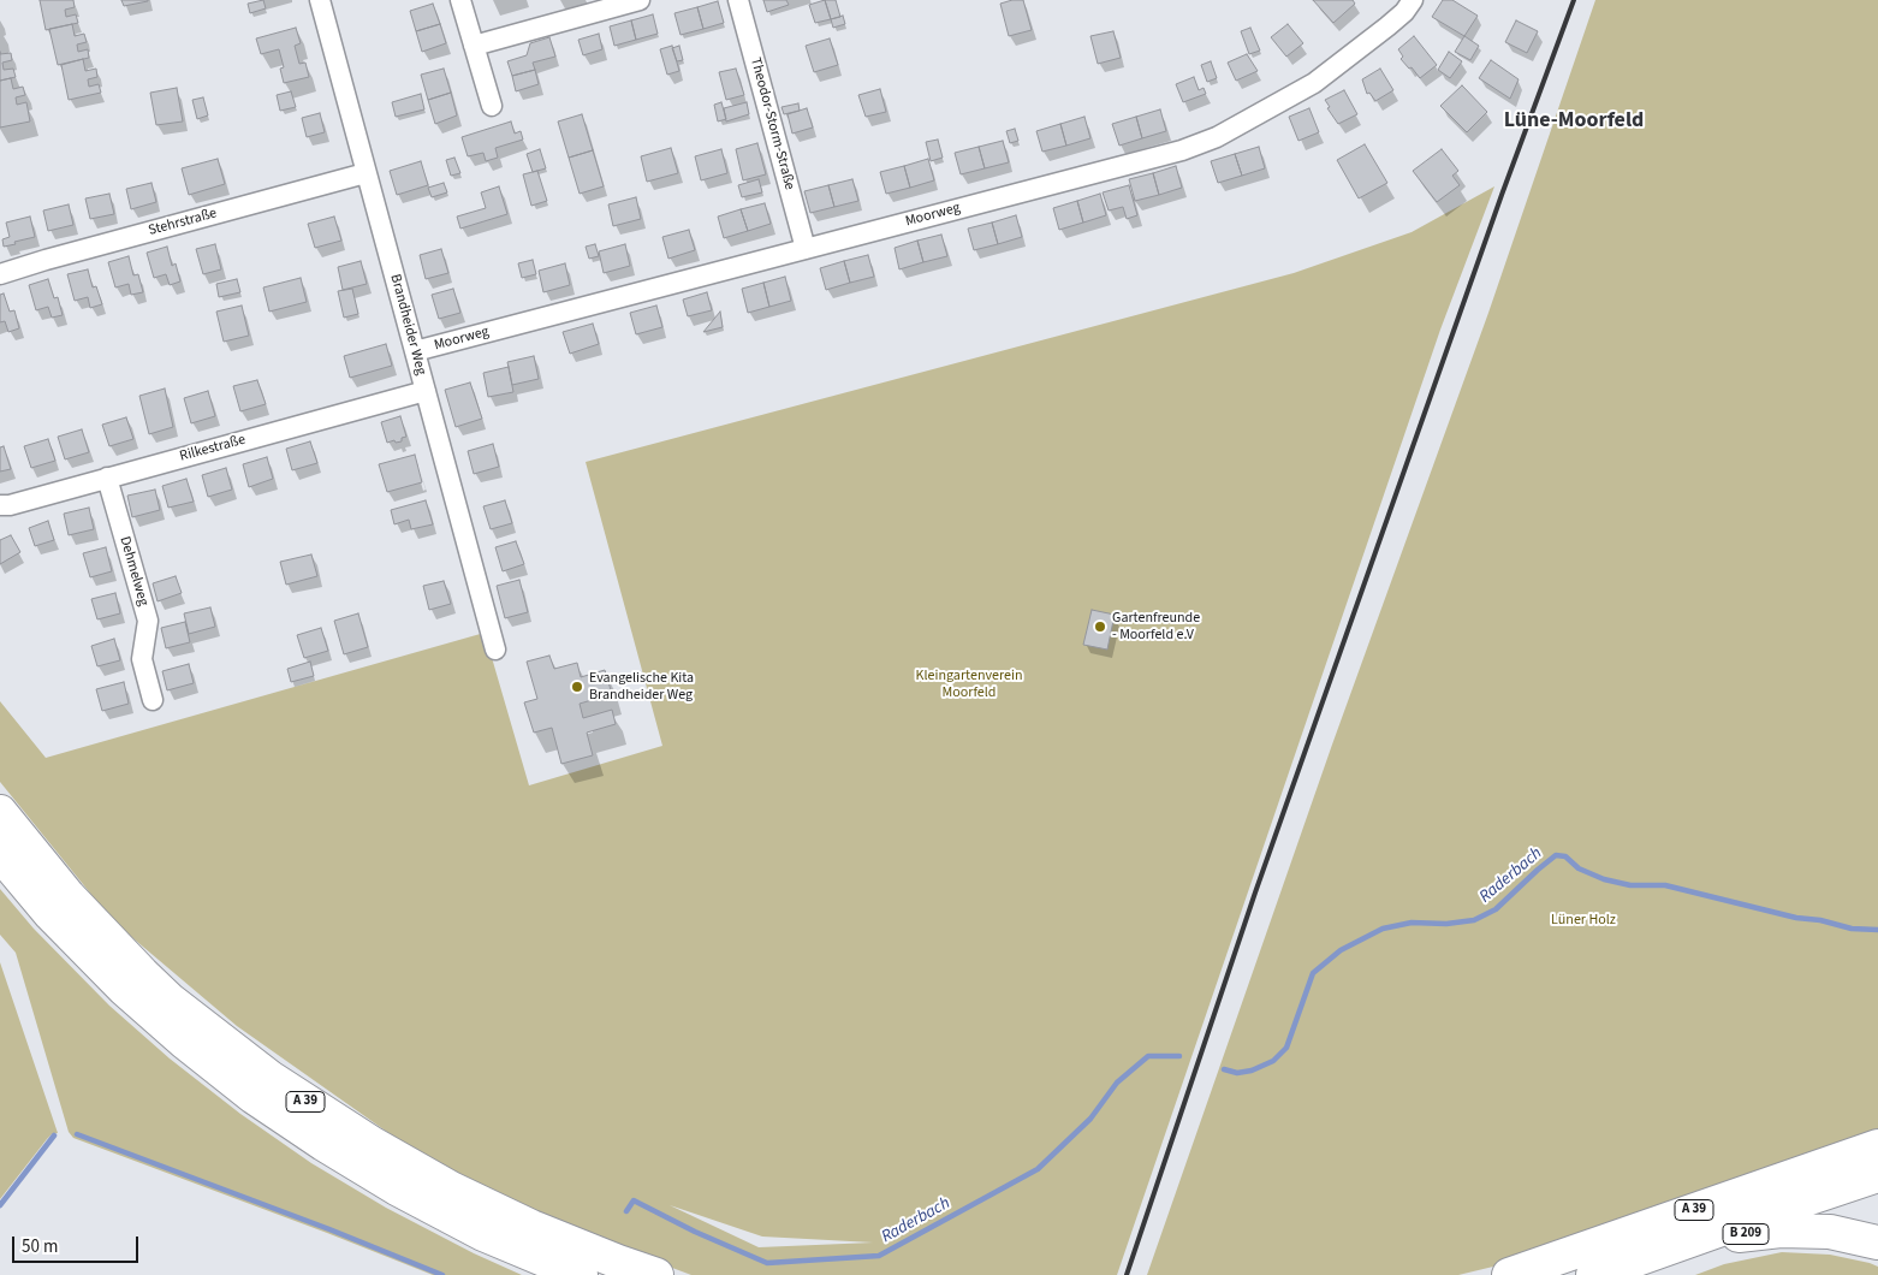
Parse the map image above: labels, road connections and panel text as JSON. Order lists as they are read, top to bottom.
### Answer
{
  "streets": {
    "highway": ["A 39", "B 209"],
    "street": [
      "Theodor-Storm-Straße",
      "Moorweg",
      "Stehrstraße",
      "Brandheider Weg",
      "Rilkestraße",
      "Dehmelweg"
    ]
  },
  "crossings": [
    ["Theodor-Storm-Straße", "Moorweg"],
    ["Moorweg", "Brandheider Weg"],
    ["Stehrstraße", "Brandheider Weg"],
    ["Brandheider Weg", "Rilkestraße"],
    ["Rilkestraße", "Dehmelweg"],
    ["A 39", "B 209"]
  ],
  "districts": ["Lüne-Moorfeld"],
  "water": ["Raderbach"],
  "parks": ["Kleingartenverein Moorfeld", "Lüner Holz"],
  "places": ["Gartenfreunde - Moorfeld e.V", "Evangelische Kita Brandheider Weg"],
  "scale_bar": "50 m"
}
